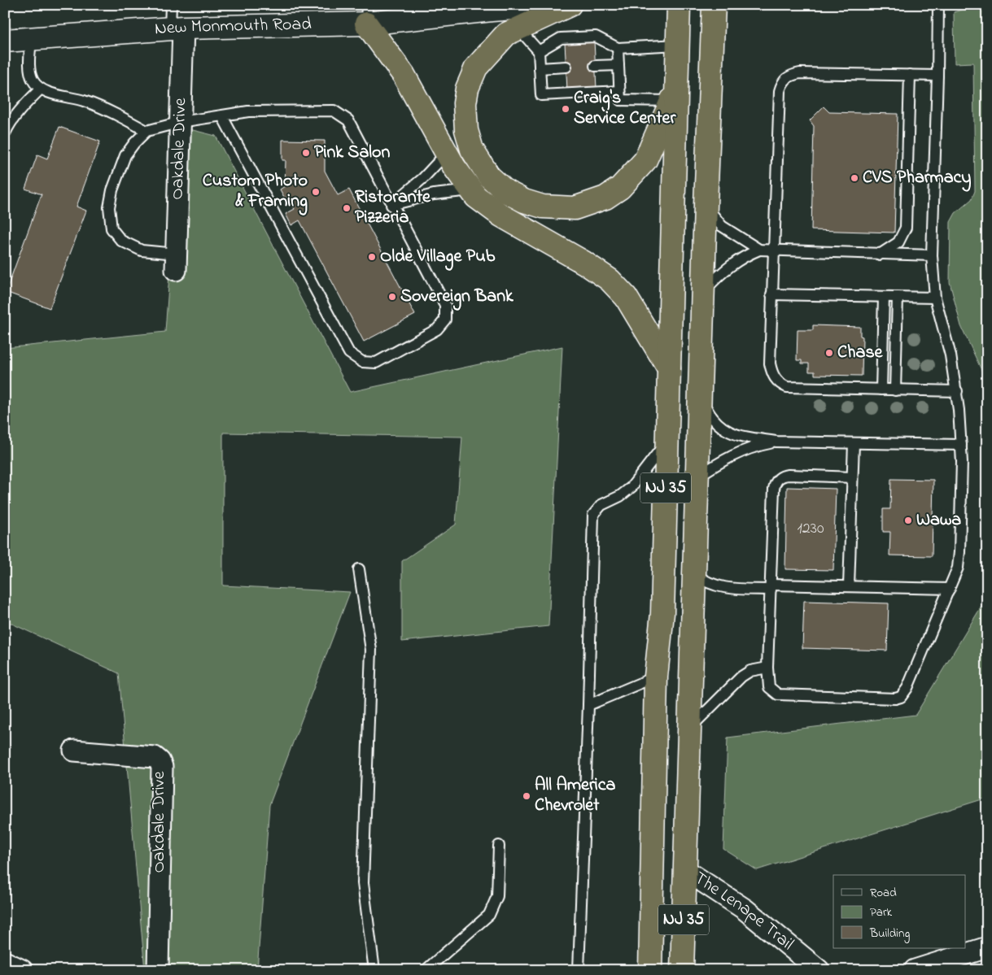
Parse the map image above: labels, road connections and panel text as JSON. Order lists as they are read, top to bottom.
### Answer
{
  "streets": {
    "highway": ["NJ 35"],
    "main road": ["New Monmouth Road"],
    "street": ["Oakdale Drive", "The Lenape Trail"]
  },
  "crossings": [
    ["New Monmouth Road", "Oakdale Drive"],
    ["NJ 35", "The Lenape Trail"]
  ],
  "places": [
    "Craig's Service Center",
    "Pink Salon",
    "CVS Pharmacy",
    "Custom Photo & Framing",
    "Ristorante Pizzeria",
    "Olde Village Pub",
    "Sovereign Bank",
    "Chase",
    "Wawa",
    "All America Chevrolet"
  ],
  "house_numbers": ["1230"],
  "legend": ["Road", "Park", "Building"]
}
